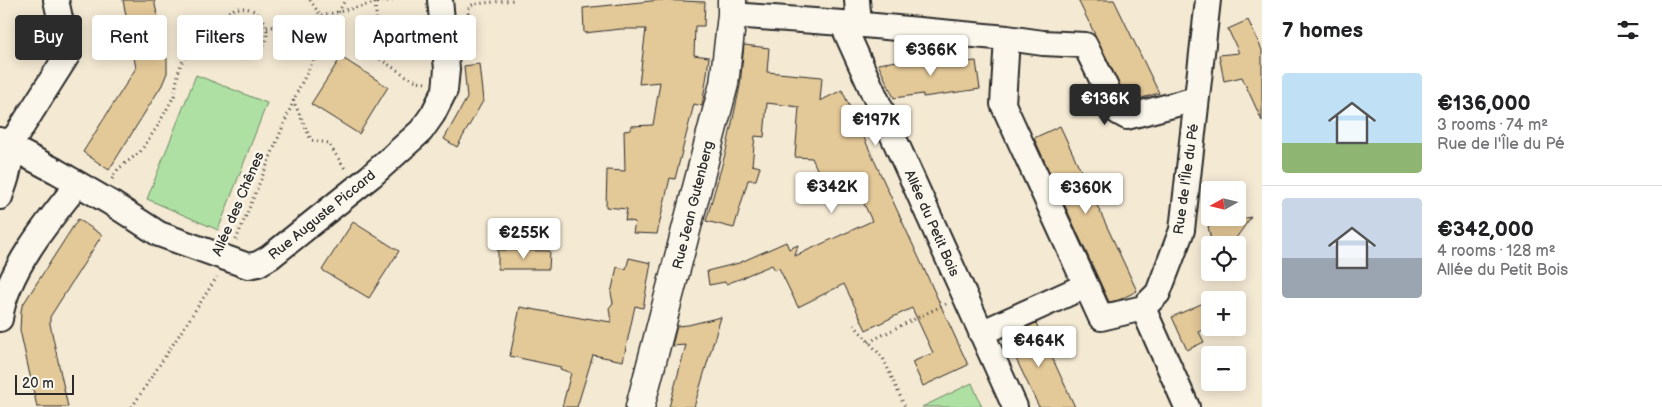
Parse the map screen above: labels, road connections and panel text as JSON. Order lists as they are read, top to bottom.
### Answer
{
  "streets": {
    "main road": ["Rue Jean Gutenberg"],
    "street": ["Rue de l'Île du Pé", "Rue Auguste Piccard", "Allée du Petit Bois"],
    "path": ["Allée des Chênes"]
  },
  "crossings": [
    ["Allée des Chênes", "Rue Auguste Piccard"]
  ],
  "scale_bar": "20 m",
  "north": "left",
  "page": {
    "heading": "7 homes",
    "chip": [
      "Buy",
      "Rent",
      "Filters",
      "New",
      "Apartment"
    ],
    "price": [
      "€366K",
      "€136K",
      "€197K",
      "€342K",
      "€360K",
      "€255K",
      "€464K"
    ],
    "list": [
      {
        "name": "€136,000",
        "note": "3 rooms · 74 m² · Rue de l'Île du Pé"
      },
      {
        "name": "€342,000",
        "note": "4 rooms · 128 m² · Allée du Petit Bois"
      }
    ],
    "map_buttons": ["+", "−"],
    "scale": "20 m"
  }
}
